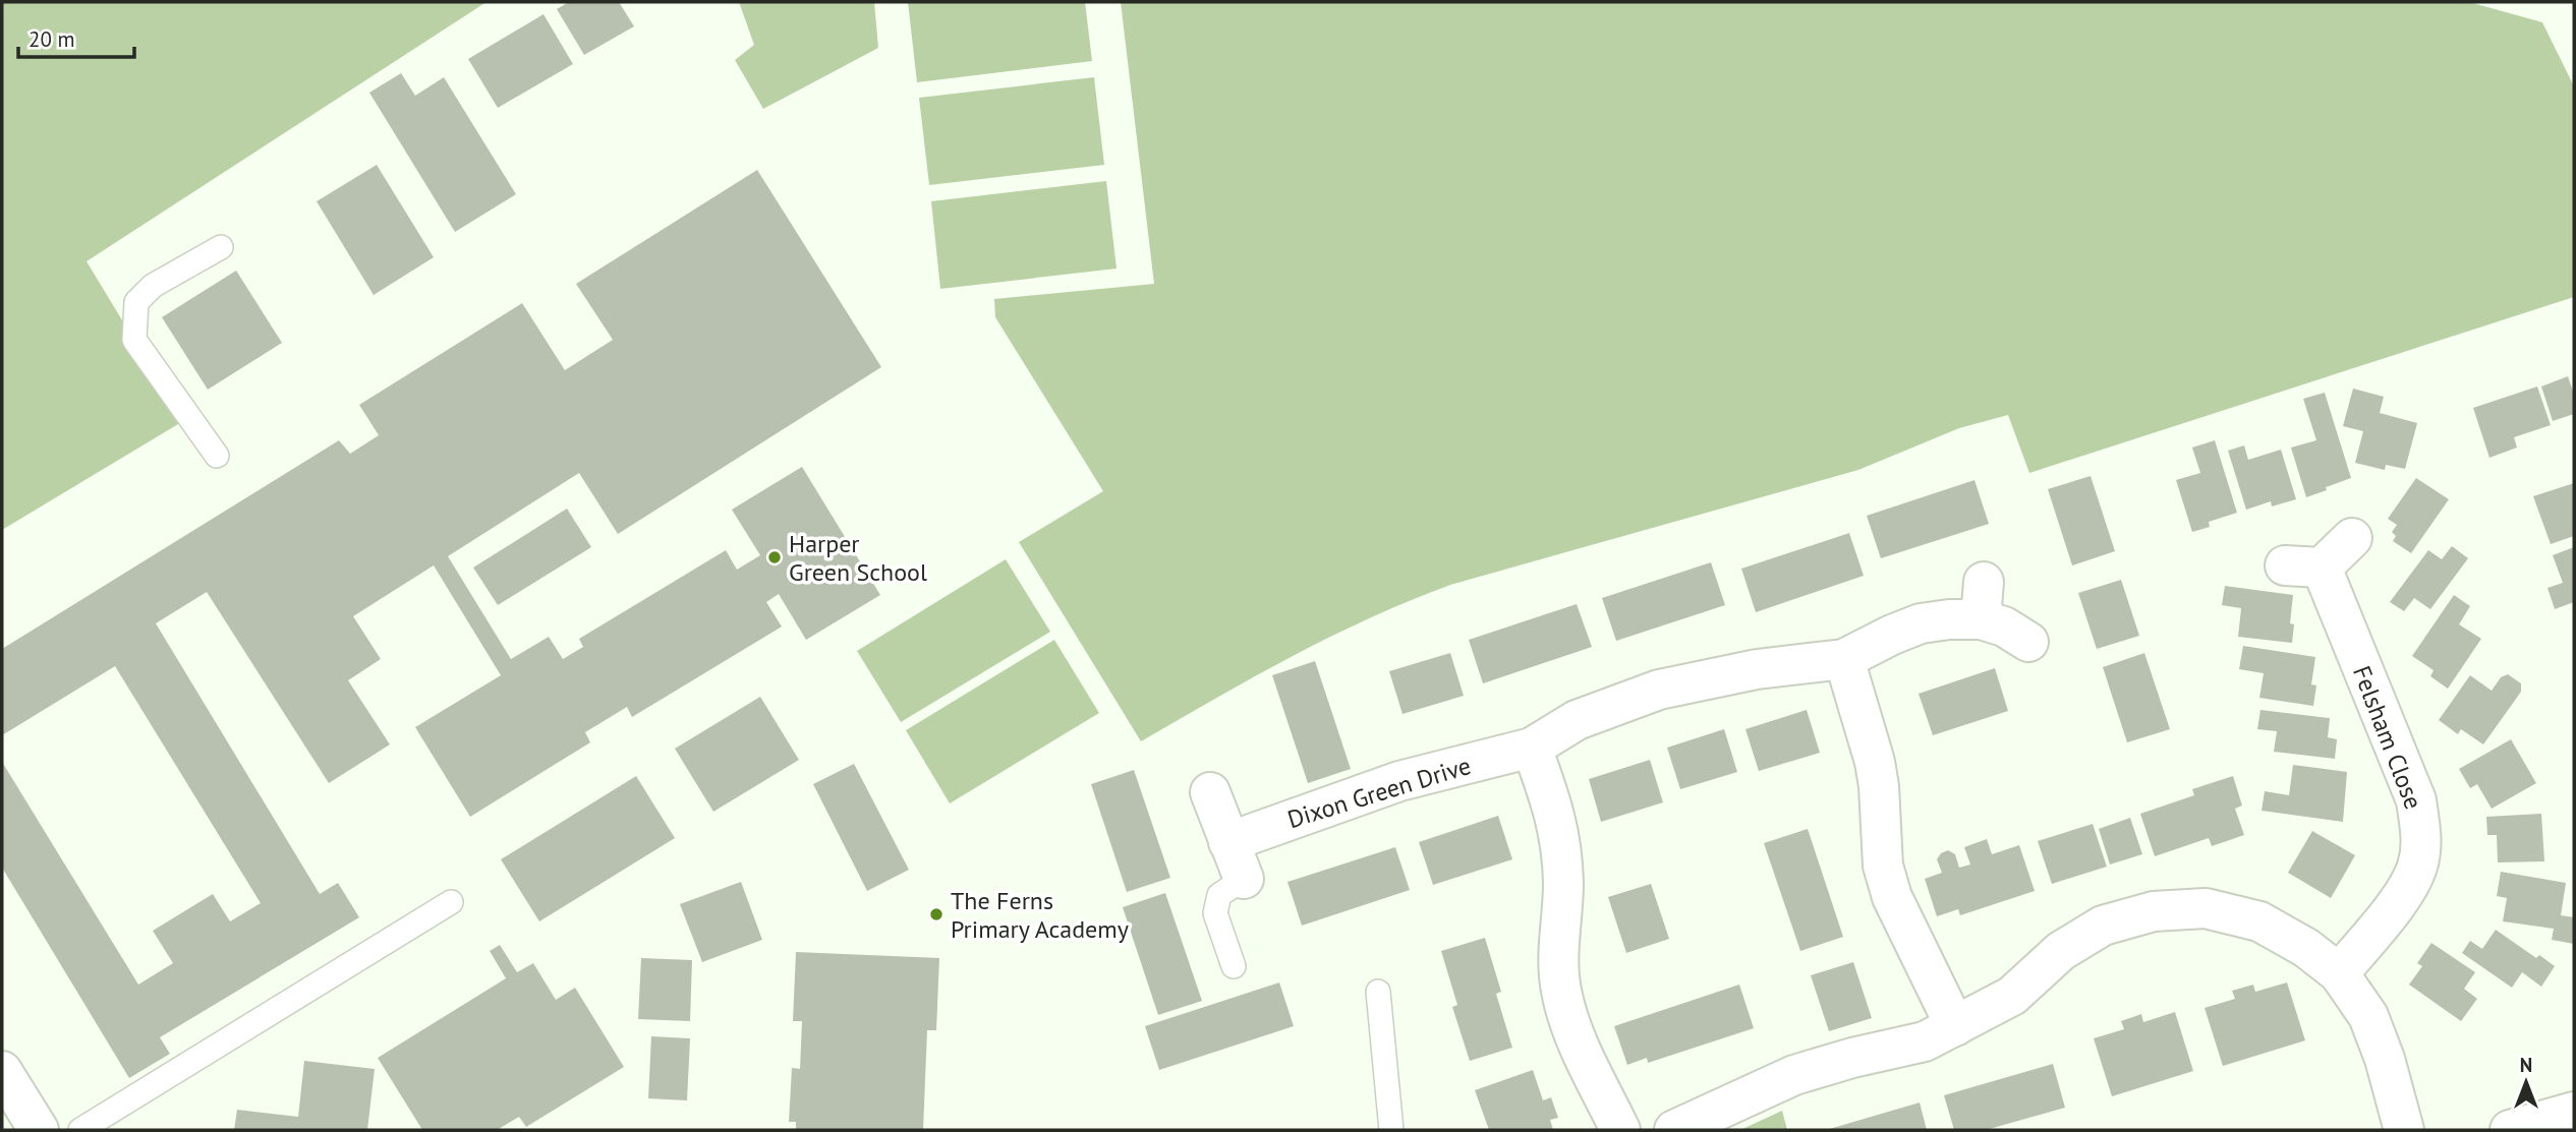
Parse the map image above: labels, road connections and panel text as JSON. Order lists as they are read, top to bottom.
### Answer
{
  "streets": {
    "street": ["Felsham Close", "Dixon Green Drive"]
  },
  "places": ["Harper Green School", "The Ferns Primary Academy"],
  "scale_bar": "20 m",
  "north": "top"
}
